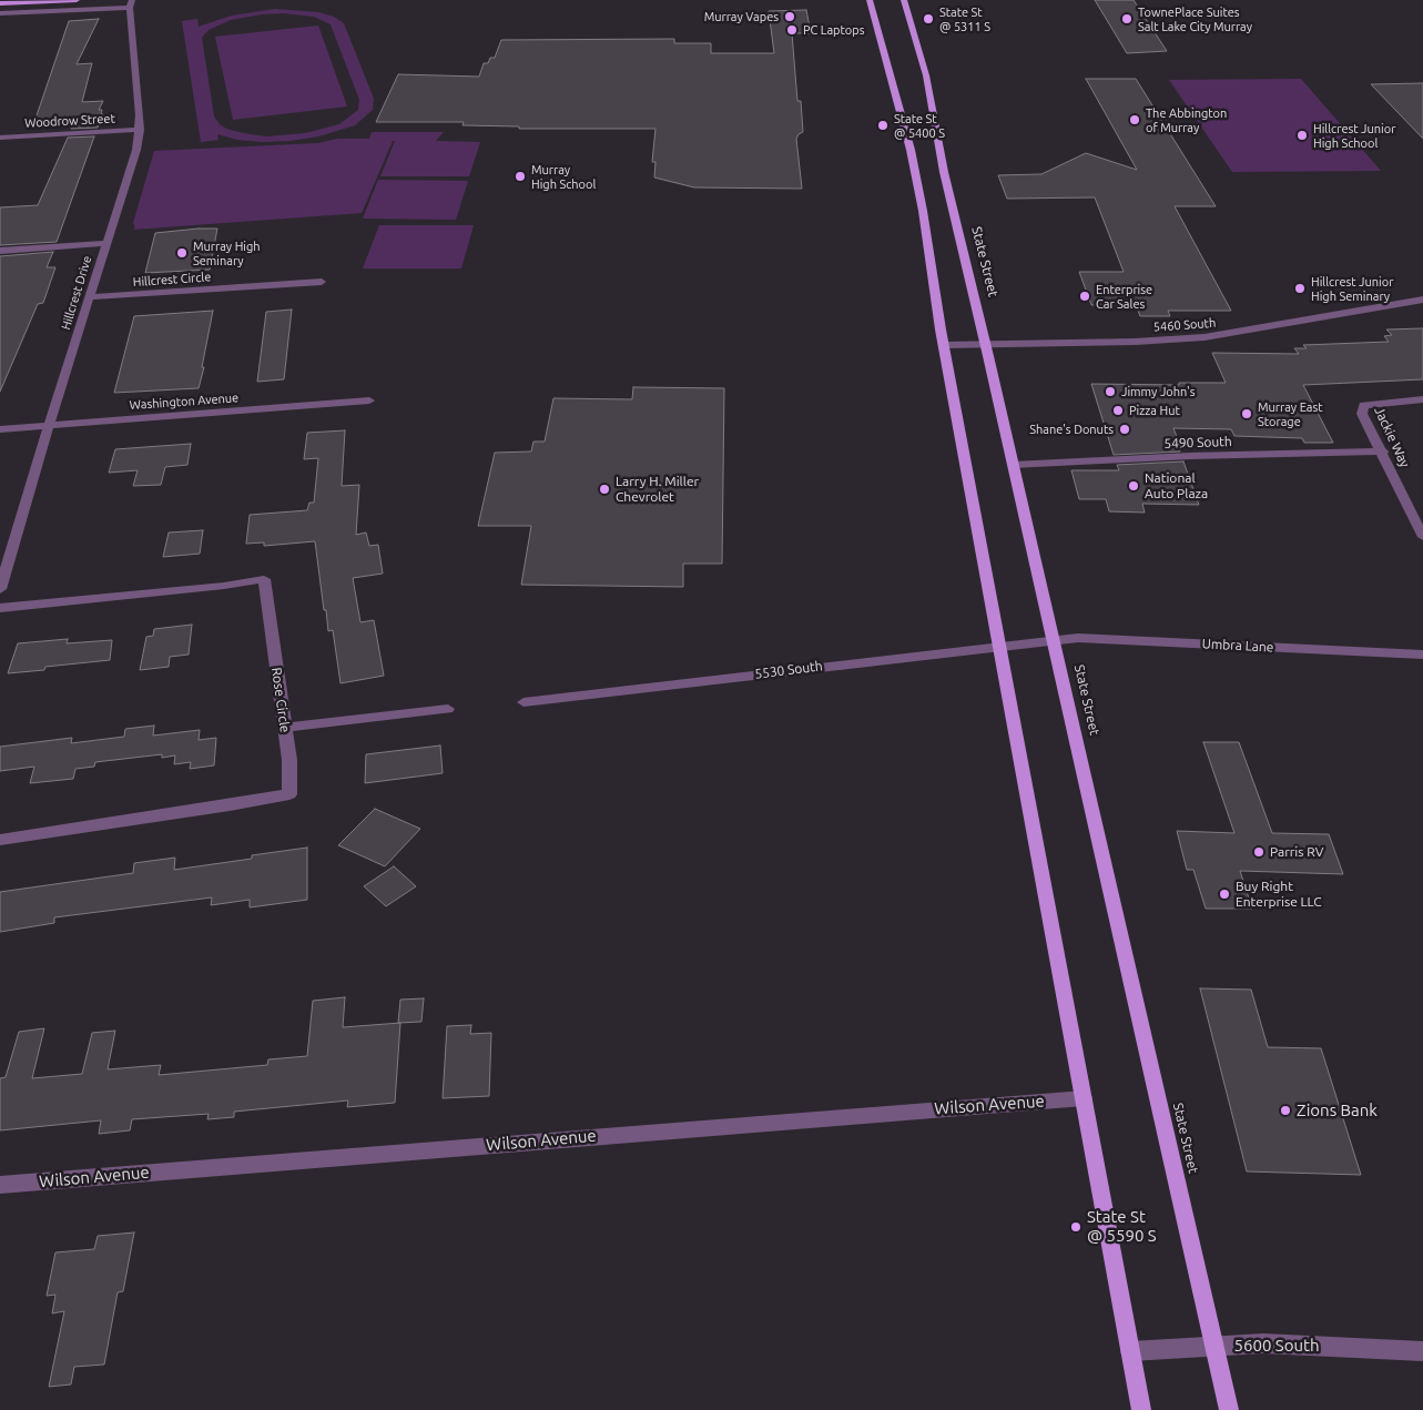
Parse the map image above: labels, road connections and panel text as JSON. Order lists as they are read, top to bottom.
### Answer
{
  "streets": {
    "main road": ["State Street"],
    "street": [
      "Woodrow Street",
      "Hillcrest Circle",
      "Hillcrest Drive",
      "5460 South",
      "Washington Avenue",
      "Jackie Way",
      "5490 South",
      "Umbra Lane",
      "5530 South",
      "Rose Circle",
      "Wilson Avenue",
      "5600 South"
    ]
  },
  "crossings": [
    ["Woodrow Street", "Hillcrest Drive"],
    ["State Street", "5460 South"],
    ["State Street", "5490 South"],
    ["State Street", "Umbra Lane"],
    ["State Street", "5530 South"],
    ["State Street", "5600 South"],
    ["Hillcrest Circle", "Hillcrest Drive"],
    ["Hillcrest Drive", "Washington Avenue"],
    ["Jackie Way", "5490 South"],
    ["Umbra Lane", "5530 South"]
  ],
  "places": [
    "Murray Vapes",
    "State St @ 5311 S",
    "TownePlace Suites Salt Lake City Murray",
    "PC Laptops",
    "The Abbington of Murray",
    "State St @ 5400 S",
    "Hillcrest Junior High School",
    "Murray High School",
    "Murray High Seminary",
    "Hillcrest Junior High Seminary",
    "Enterprise Car Sales",
    "Jimmy John's",
    "Pizza Hut",
    "Murray East Storage",
    "Shane's Donuts",
    "National Auto Plaza",
    "Larry H. Miller Chevrolet",
    "Parris RV",
    "Buy Right Enterprise LLC",
    "Zions Bank",
    "State St @ 5590 S"
  ]
}
